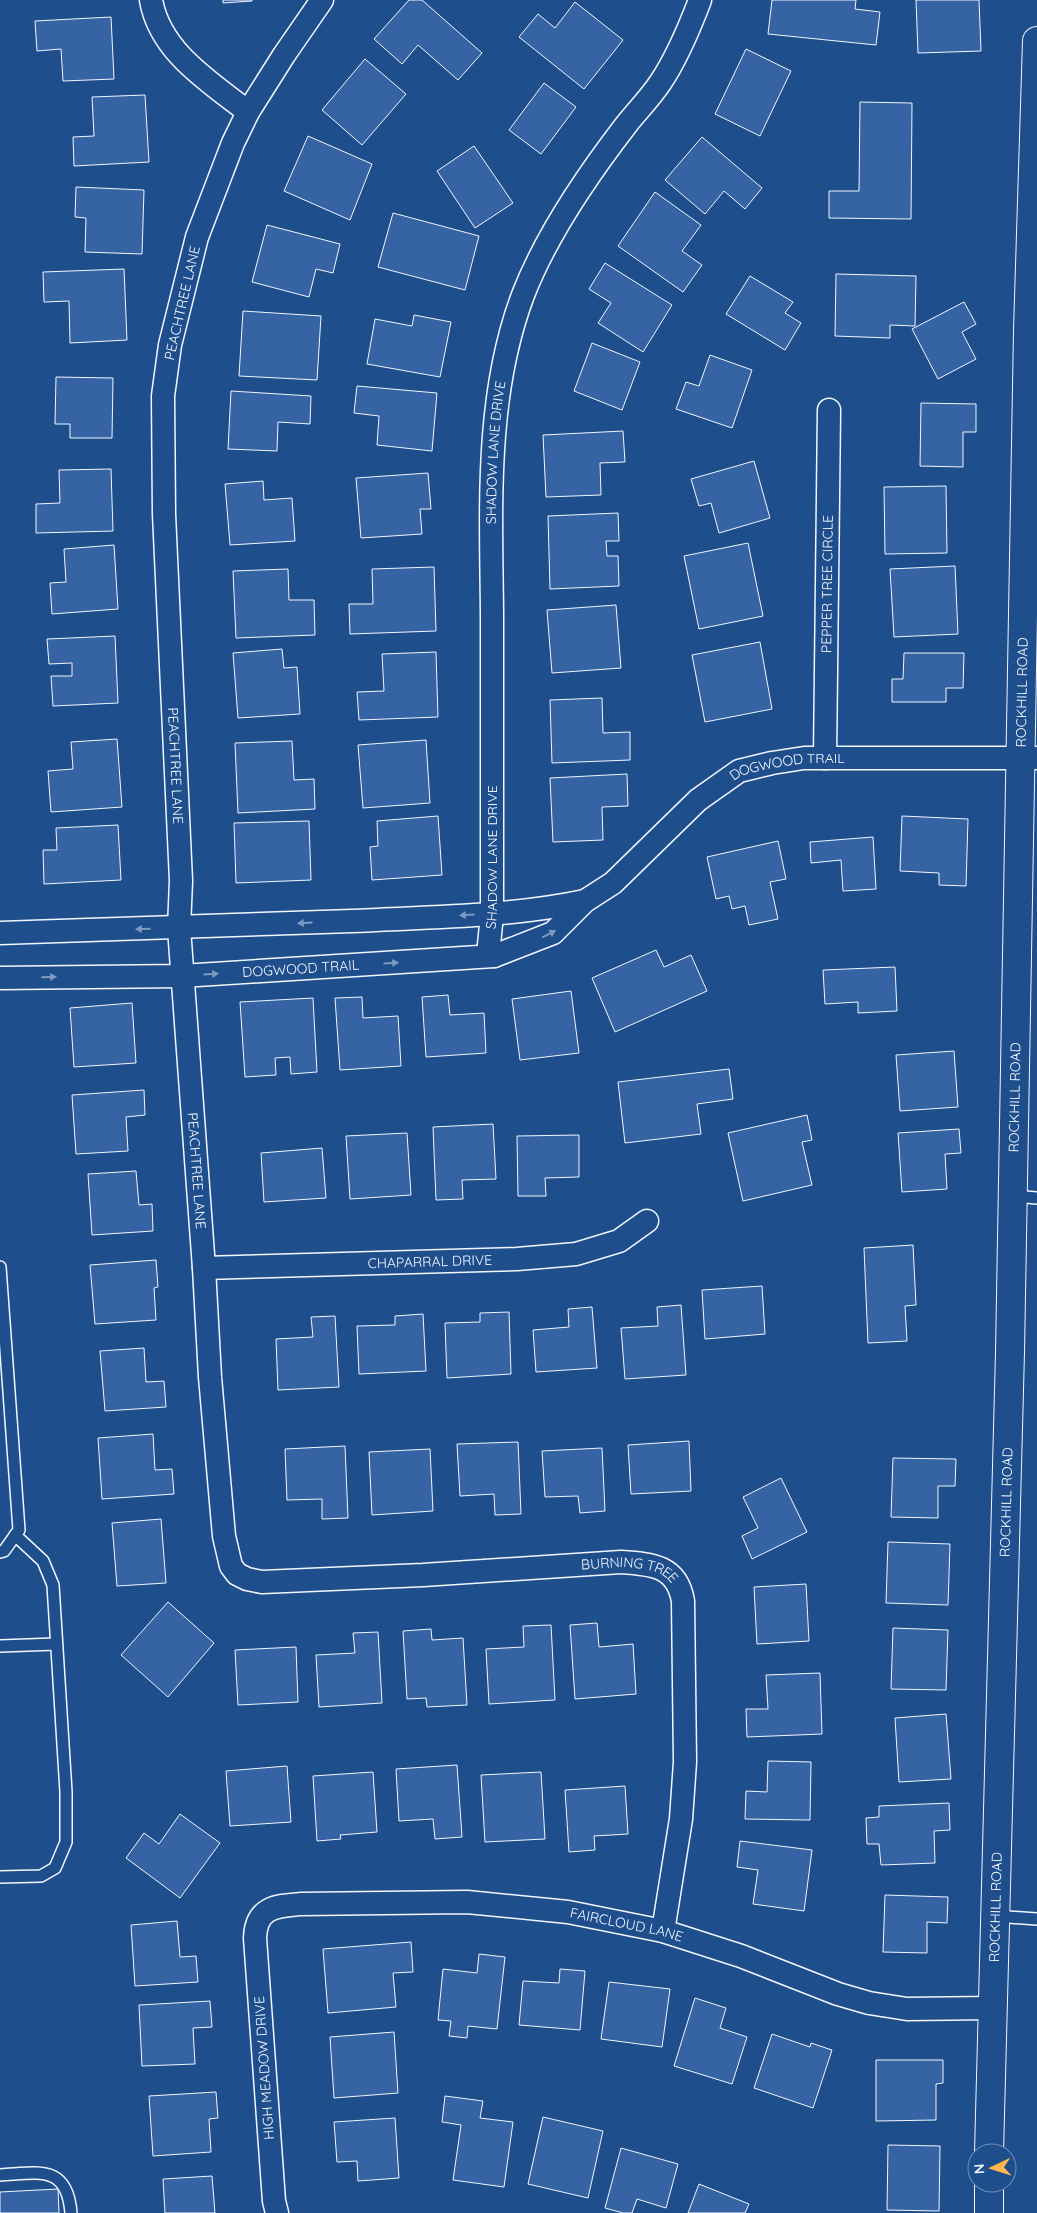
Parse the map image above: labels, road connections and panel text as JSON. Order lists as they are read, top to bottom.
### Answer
{
  "streets": {
    "street": [
      "PEACHTREE LANE",
      "SHADOW LANE DRIVE",
      "PEPPER TREE CIRCLE",
      "ROCKHILL ROAD",
      "DOGWOOD TRAIL",
      "CHAPARRAL DRIVE",
      "BURNING TREE",
      "FAIRCLOUD LANE",
      "HIGH MEADOW DRIVE"
    ]
  },
  "crossings": [
    ["PEACHTREE LANE", "DOGWOOD TRAIL"],
    ["PEACHTREE LANE", "CHAPARRAL DRIVE"],
    ["PEACHTREE LANE", "BURNING TREE"],
    ["SHADOW LANE DRIVE", "DOGWOOD TRAIL"],
    ["PEPPER TREE CIRCLE", "DOGWOOD TRAIL"],
    ["ROCKHILL ROAD", "DOGWOOD TRAIL"],
    ["ROCKHILL ROAD", "FAIRCLOUD LANE"],
    ["BURNING TREE", "FAIRCLOUD LANE"],
    ["FAIRCLOUD LANE", "HIGH MEADOW DRIVE"]
  ],
  "north": "left"
}
